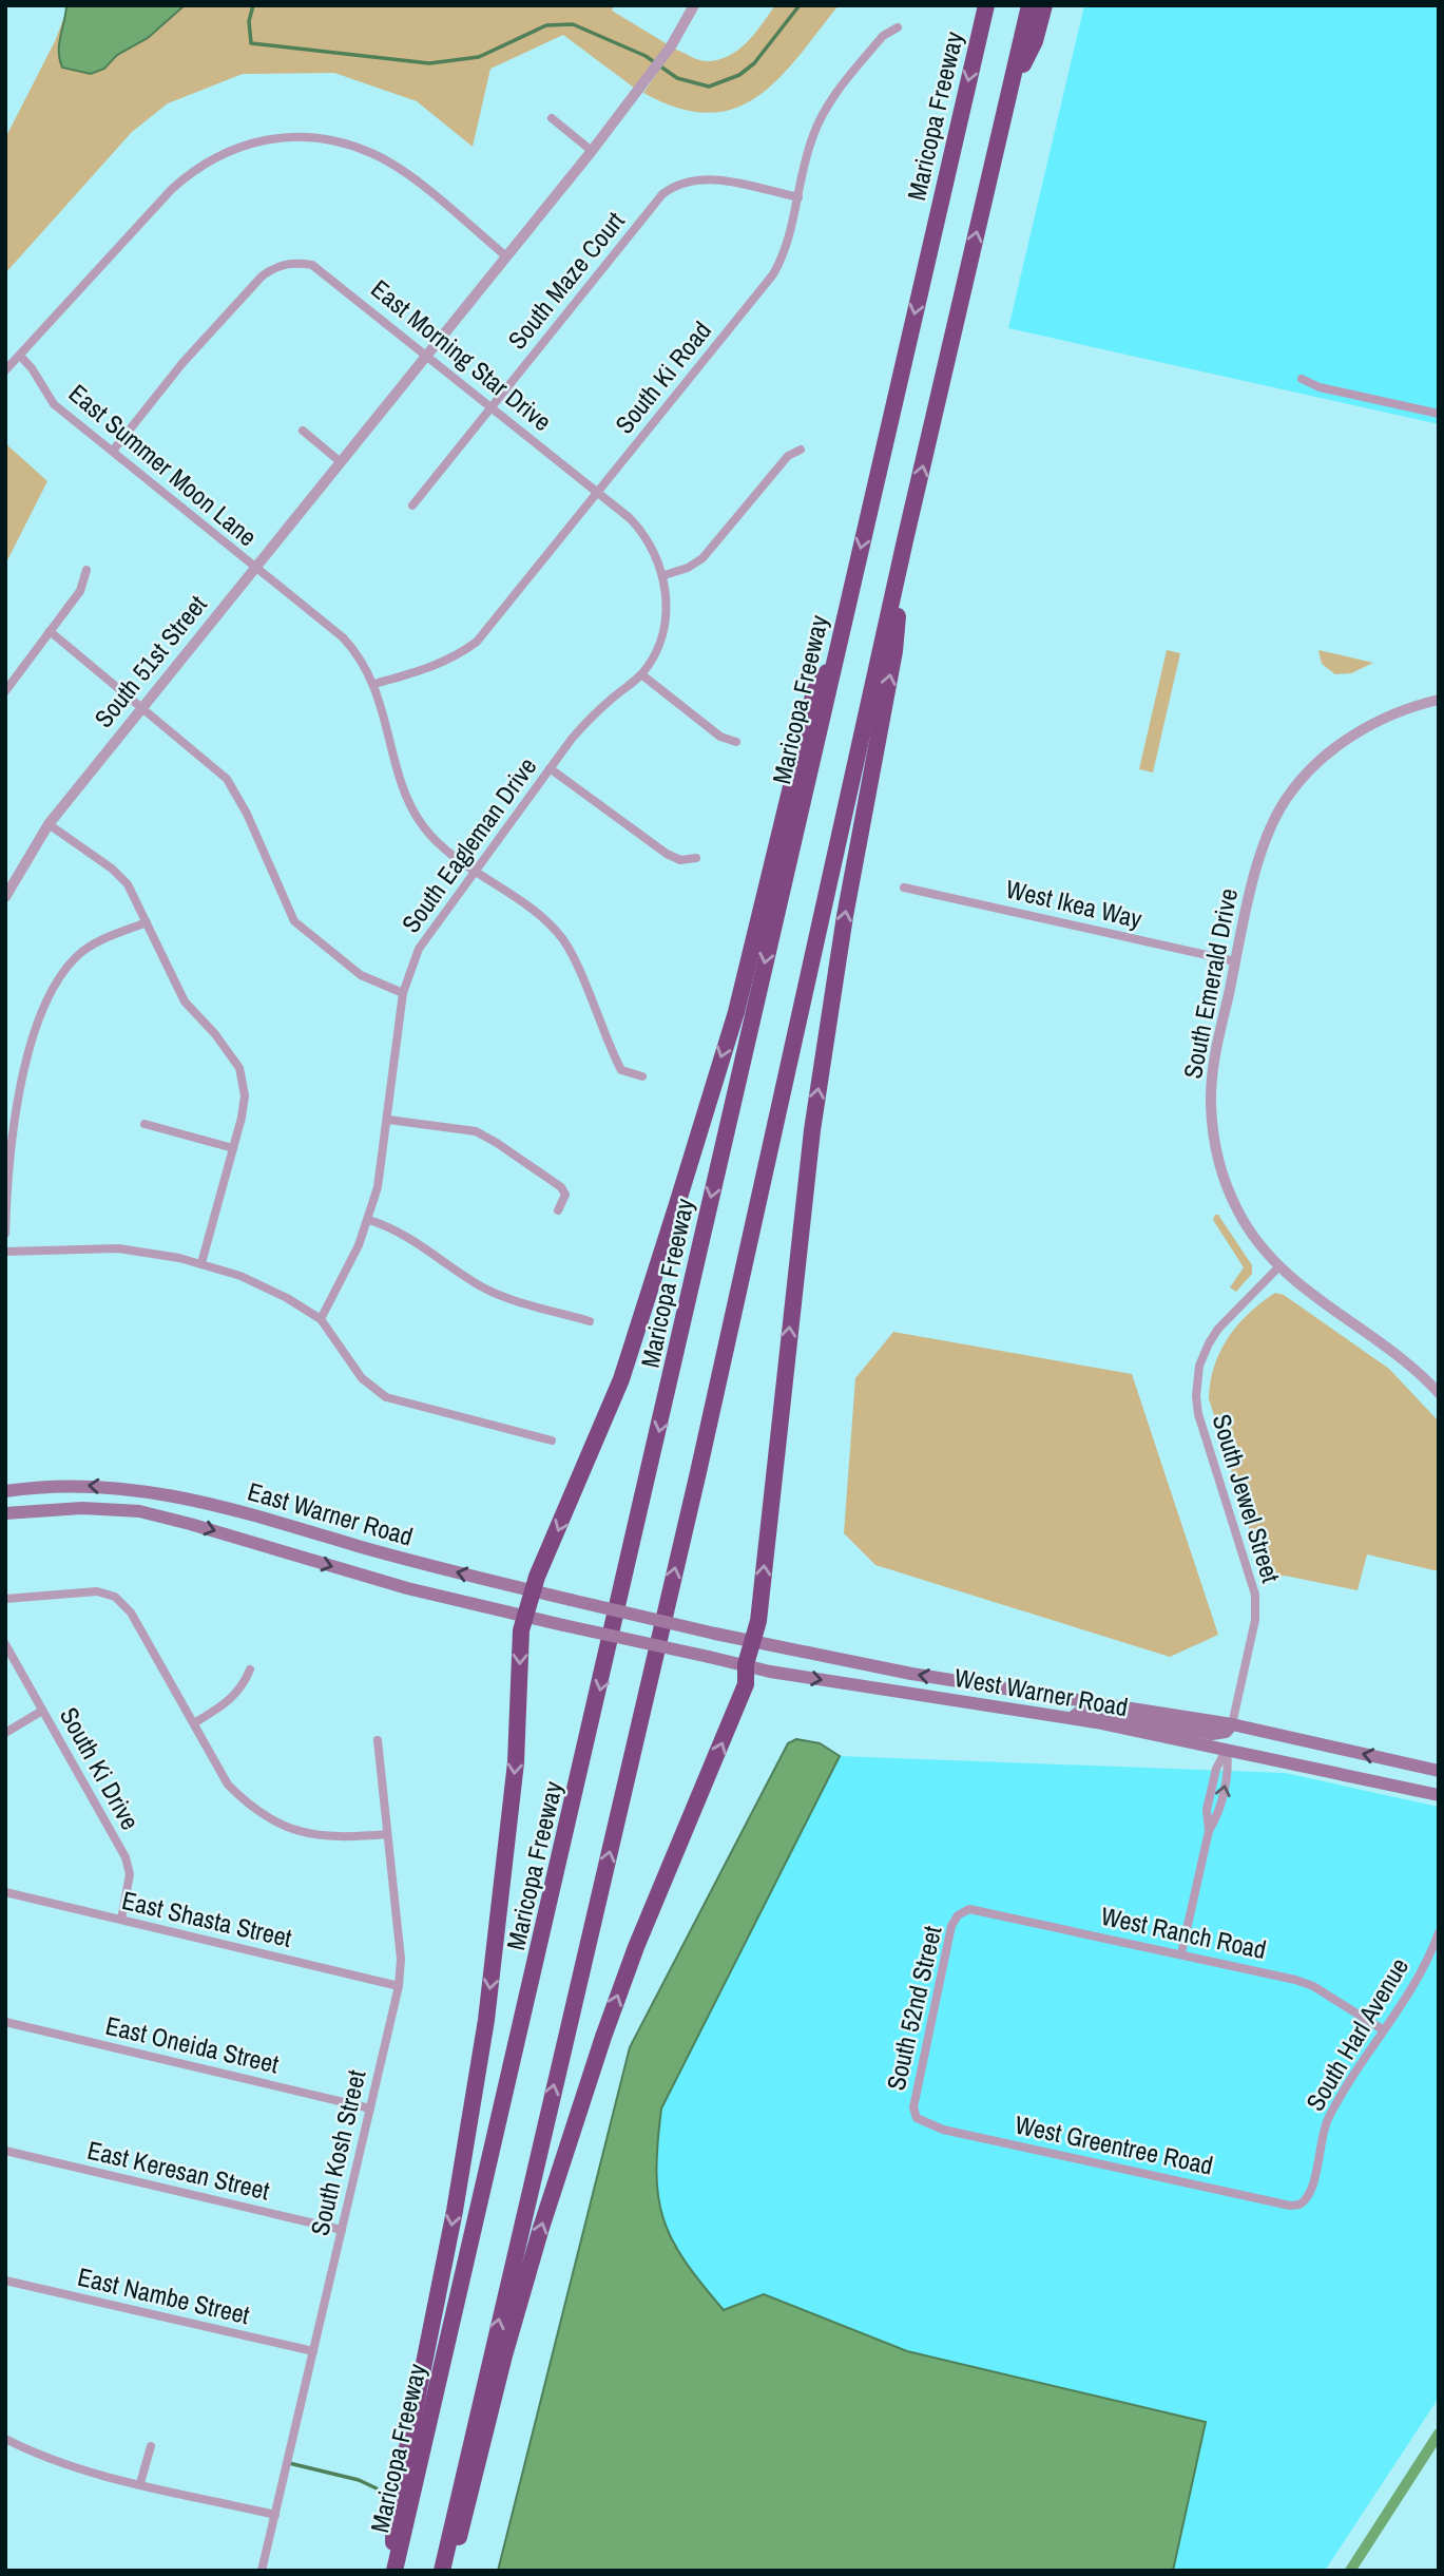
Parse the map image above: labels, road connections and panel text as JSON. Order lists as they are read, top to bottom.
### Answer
{
  "streets": {
    "highway": ["Maricopa Freeway"],
    "main road": ["East Warner Road", "West Warner Road"],
    "street": [
      "South Maze Court",
      "East Morning Star Drive",
      "South Ki Road",
      "East Summer Moon Lane",
      "South 51st Street",
      "South Eagleman Drive",
      "West Ikea Way",
      "South Emerald Drive",
      "South Jewel Street",
      "South Ki Drive",
      "East Shasta Street",
      "West Ranch Road",
      "South 52nd Street",
      "South Harl Avenue",
      "East Oneida Street",
      "West Greentree Road",
      "South Kosh Street",
      "East Keresan Street",
      "East Nambe Street"
    ]
  },
  "crossings": [
    ["South Maze Court", "East Morning Star Drive"],
    ["South Maze Court", "South Ki Road"],
    ["East Morning Star Drive", "South Ki Road"],
    ["East Morning Star Drive", "East Summer Moon Lane"],
    ["East Morning Star Drive", "South 51st Street"],
    ["East Morning Star Drive", "South Eagleman Drive"],
    ["South Ki Road", "East Summer Moon Lane"],
    ["South Ki Road", "South Eagleman Drive"],
    ["East Summer Moon Lane", "South 51st Street"],
    ["East Summer Moon Lane", "South Eagleman Drive"],
    ["West Ikea Way", "South Emerald Drive"],
    ["South Emerald Drive", "South Jewel Street"],
    ["South Jewel Street", "West Warner Road"],
    ["East Warner Road", "West Warner Road"],
    ["South Ki Drive", "East Shasta Street"],
    ["East Shasta Street", "South Kosh Street"],
    ["West Ranch Road", "South 52nd Street"],
    ["West Ranch Road", "South Harl Avenue"],
    ["South 52nd Street", "West Greentree Road"],
    ["South Harl Avenue", "West Greentree Road"],
    ["East Oneida Street", "South Kosh Street"],
    ["South Kosh Street", "East Keresan Street"],
    ["South Kosh Street", "East Nambe Street"]
  ]
}
